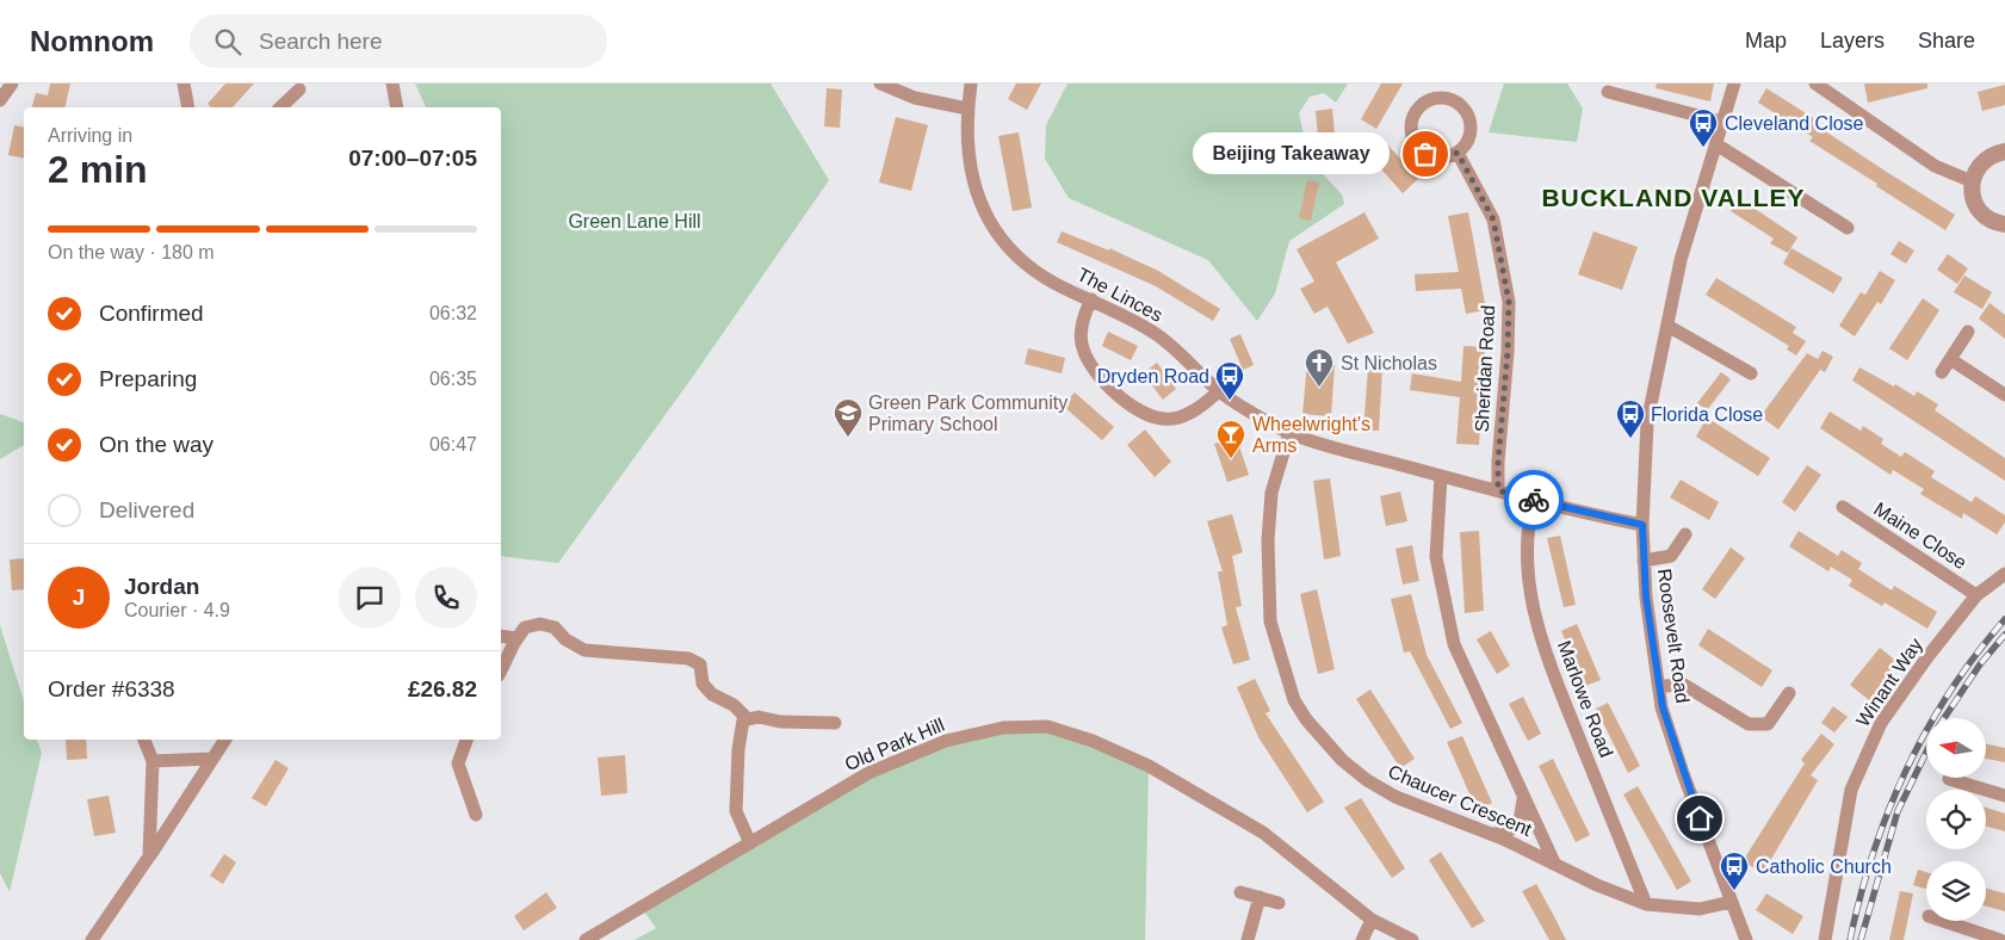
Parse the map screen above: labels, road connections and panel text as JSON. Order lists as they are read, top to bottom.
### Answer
{
  "streets": {
    "street": [
      "The Linces",
      "Sheridan Road",
      "Maine Close",
      "Roosevelt Road",
      "Winant Way",
      "Marlowe Road",
      "Old Park Hill",
      "Chaucer Crescent"
    ]
  },
  "crossings": [
    ["The Linces", "Sheridan Road"],
    ["The Linces", "Roosevelt Road"],
    ["The Linces", "Marlowe Road"],
    ["The Linces", "Chaucer Crescent"],
    ["Maine Close", "Winant Way"],
    ["Roosevelt Road", "Chaucer Crescent"],
    ["Marlowe Road", "Chaucer Crescent"]
  ],
  "districts": ["BUCKLAND VALLEY"],
  "parks": ["Green Lane Hill"],
  "places": {
    "bus stop": [
      "Cleveland Close",
      "Dryden Road",
      "Florida Close",
      "Catholic Church"
    ],
    "other": ["Beijing Takeaway"],
    "church": ["St Nicholas"],
    "school or university": ["Green Park Community Primary School"],
    "bar": ["Wheelwright's Arms"]
  },
  "north": "left",
  "page": {
    "header": "Nomnom",
    "search": "Search here",
    "nav": ["Map", "Layers", "Share"],
    "heading": ["2 min", "Arriving in", "07:00–07:05"],
    "panel": [
      "Jordan",
      "Courier · 4.9",
      "Order #6338",
      "£26.82"
    ],
    "bubble": "Beijing Takeaway",
    "bar": "On the way · 180 m",
    "list": [
      ["Confirmed", "06:32"],
      ["Preparing", "06:35"],
      ["On the way", "06:47"],
      "Delivered"
    ],
    "round": "J"
  }
}
